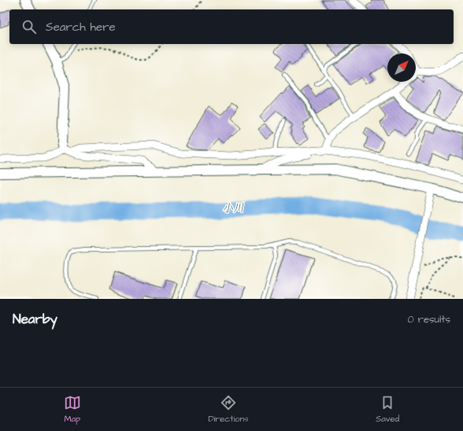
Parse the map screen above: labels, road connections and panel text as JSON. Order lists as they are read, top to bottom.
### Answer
{
  "water": ["小川"],
  "north": "top right",
  "page": {
    "search": "Search here",
    "heading": ["Nearby", "0 results"],
    "nav": ["Map", "Directions", "Saved"]
  }
}
